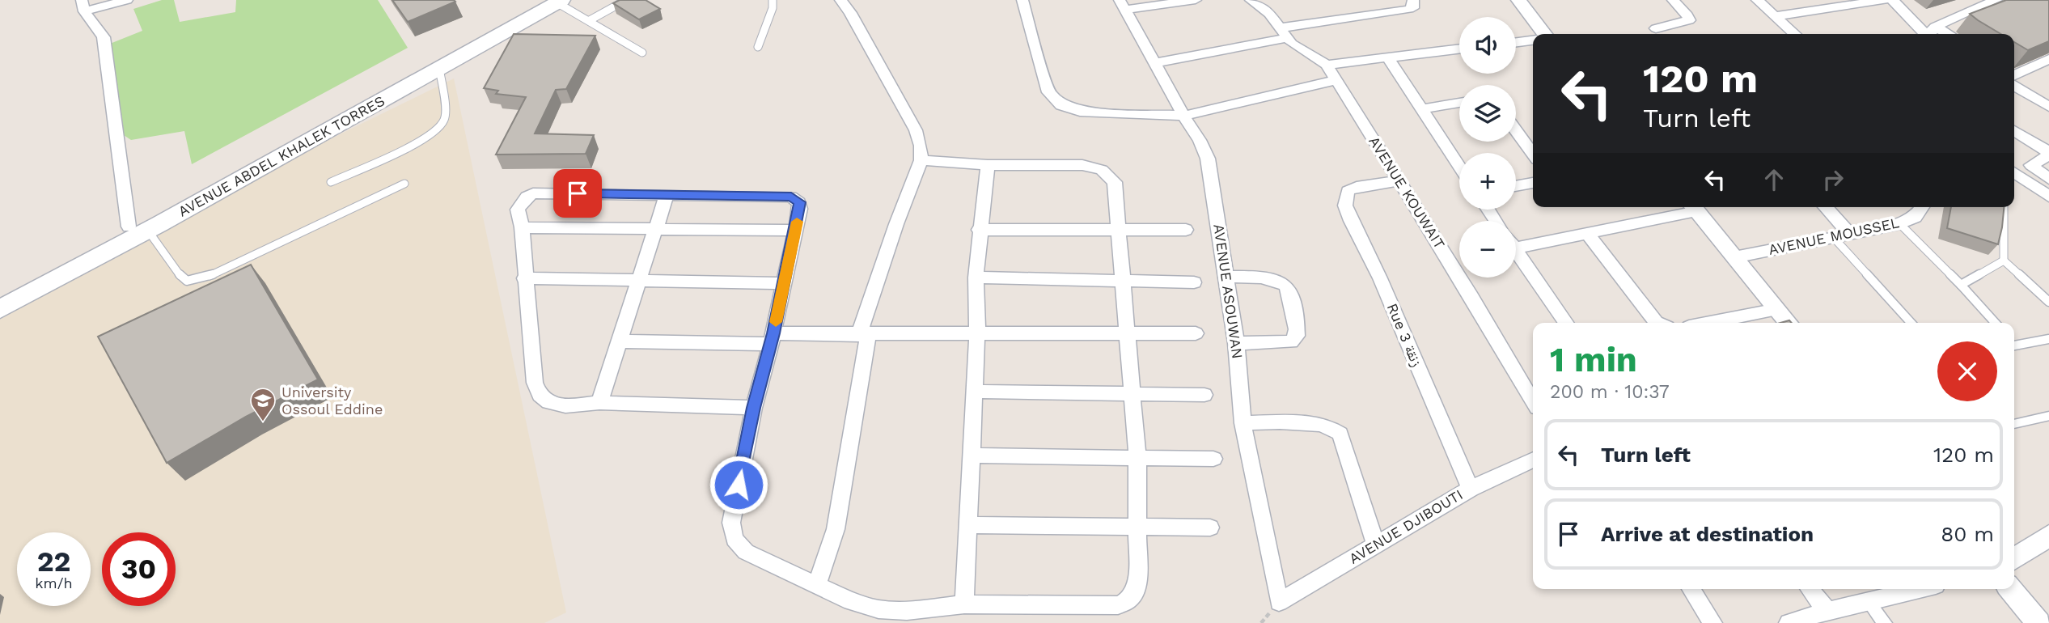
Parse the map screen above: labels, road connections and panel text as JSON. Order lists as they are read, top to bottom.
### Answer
{
  "streets": {
    "main road": ["AVENUE ABDEL KHALEK TORRES"],
    "street": [
      "AVENUE KOUWAIT",
      "AVENUE MOUSSEL",
      "AVENUE ASOUWAN",
      "Rue 3 زنقة",
      "AVENUE DJIBOUTI"
    ]
  },
  "crossings": [
    ["AVENUE ASOUWAN", "AVENUE DJIBOUTI"],
    ["Rue 3 زنقة", "AVENUE DJIBOUTI"]
  ],
  "places": {
    "school or university": ["University Ossoul Eddine"]
  },
  "page": {
    "map_buttons": ["+", "−"],
    "turn": ["120 m", "Turn left"],
    "heading": ["1 min", "200 m · 10:37"],
    "list": [
      {
        "name": "Turn left",
        "value": "120 m"
      },
      {
        "name": "Arrive at destination",
        "value": "80 m"
      }
    ],
    "speed": "22 km/h",
    "limit": "30"
  }
}
